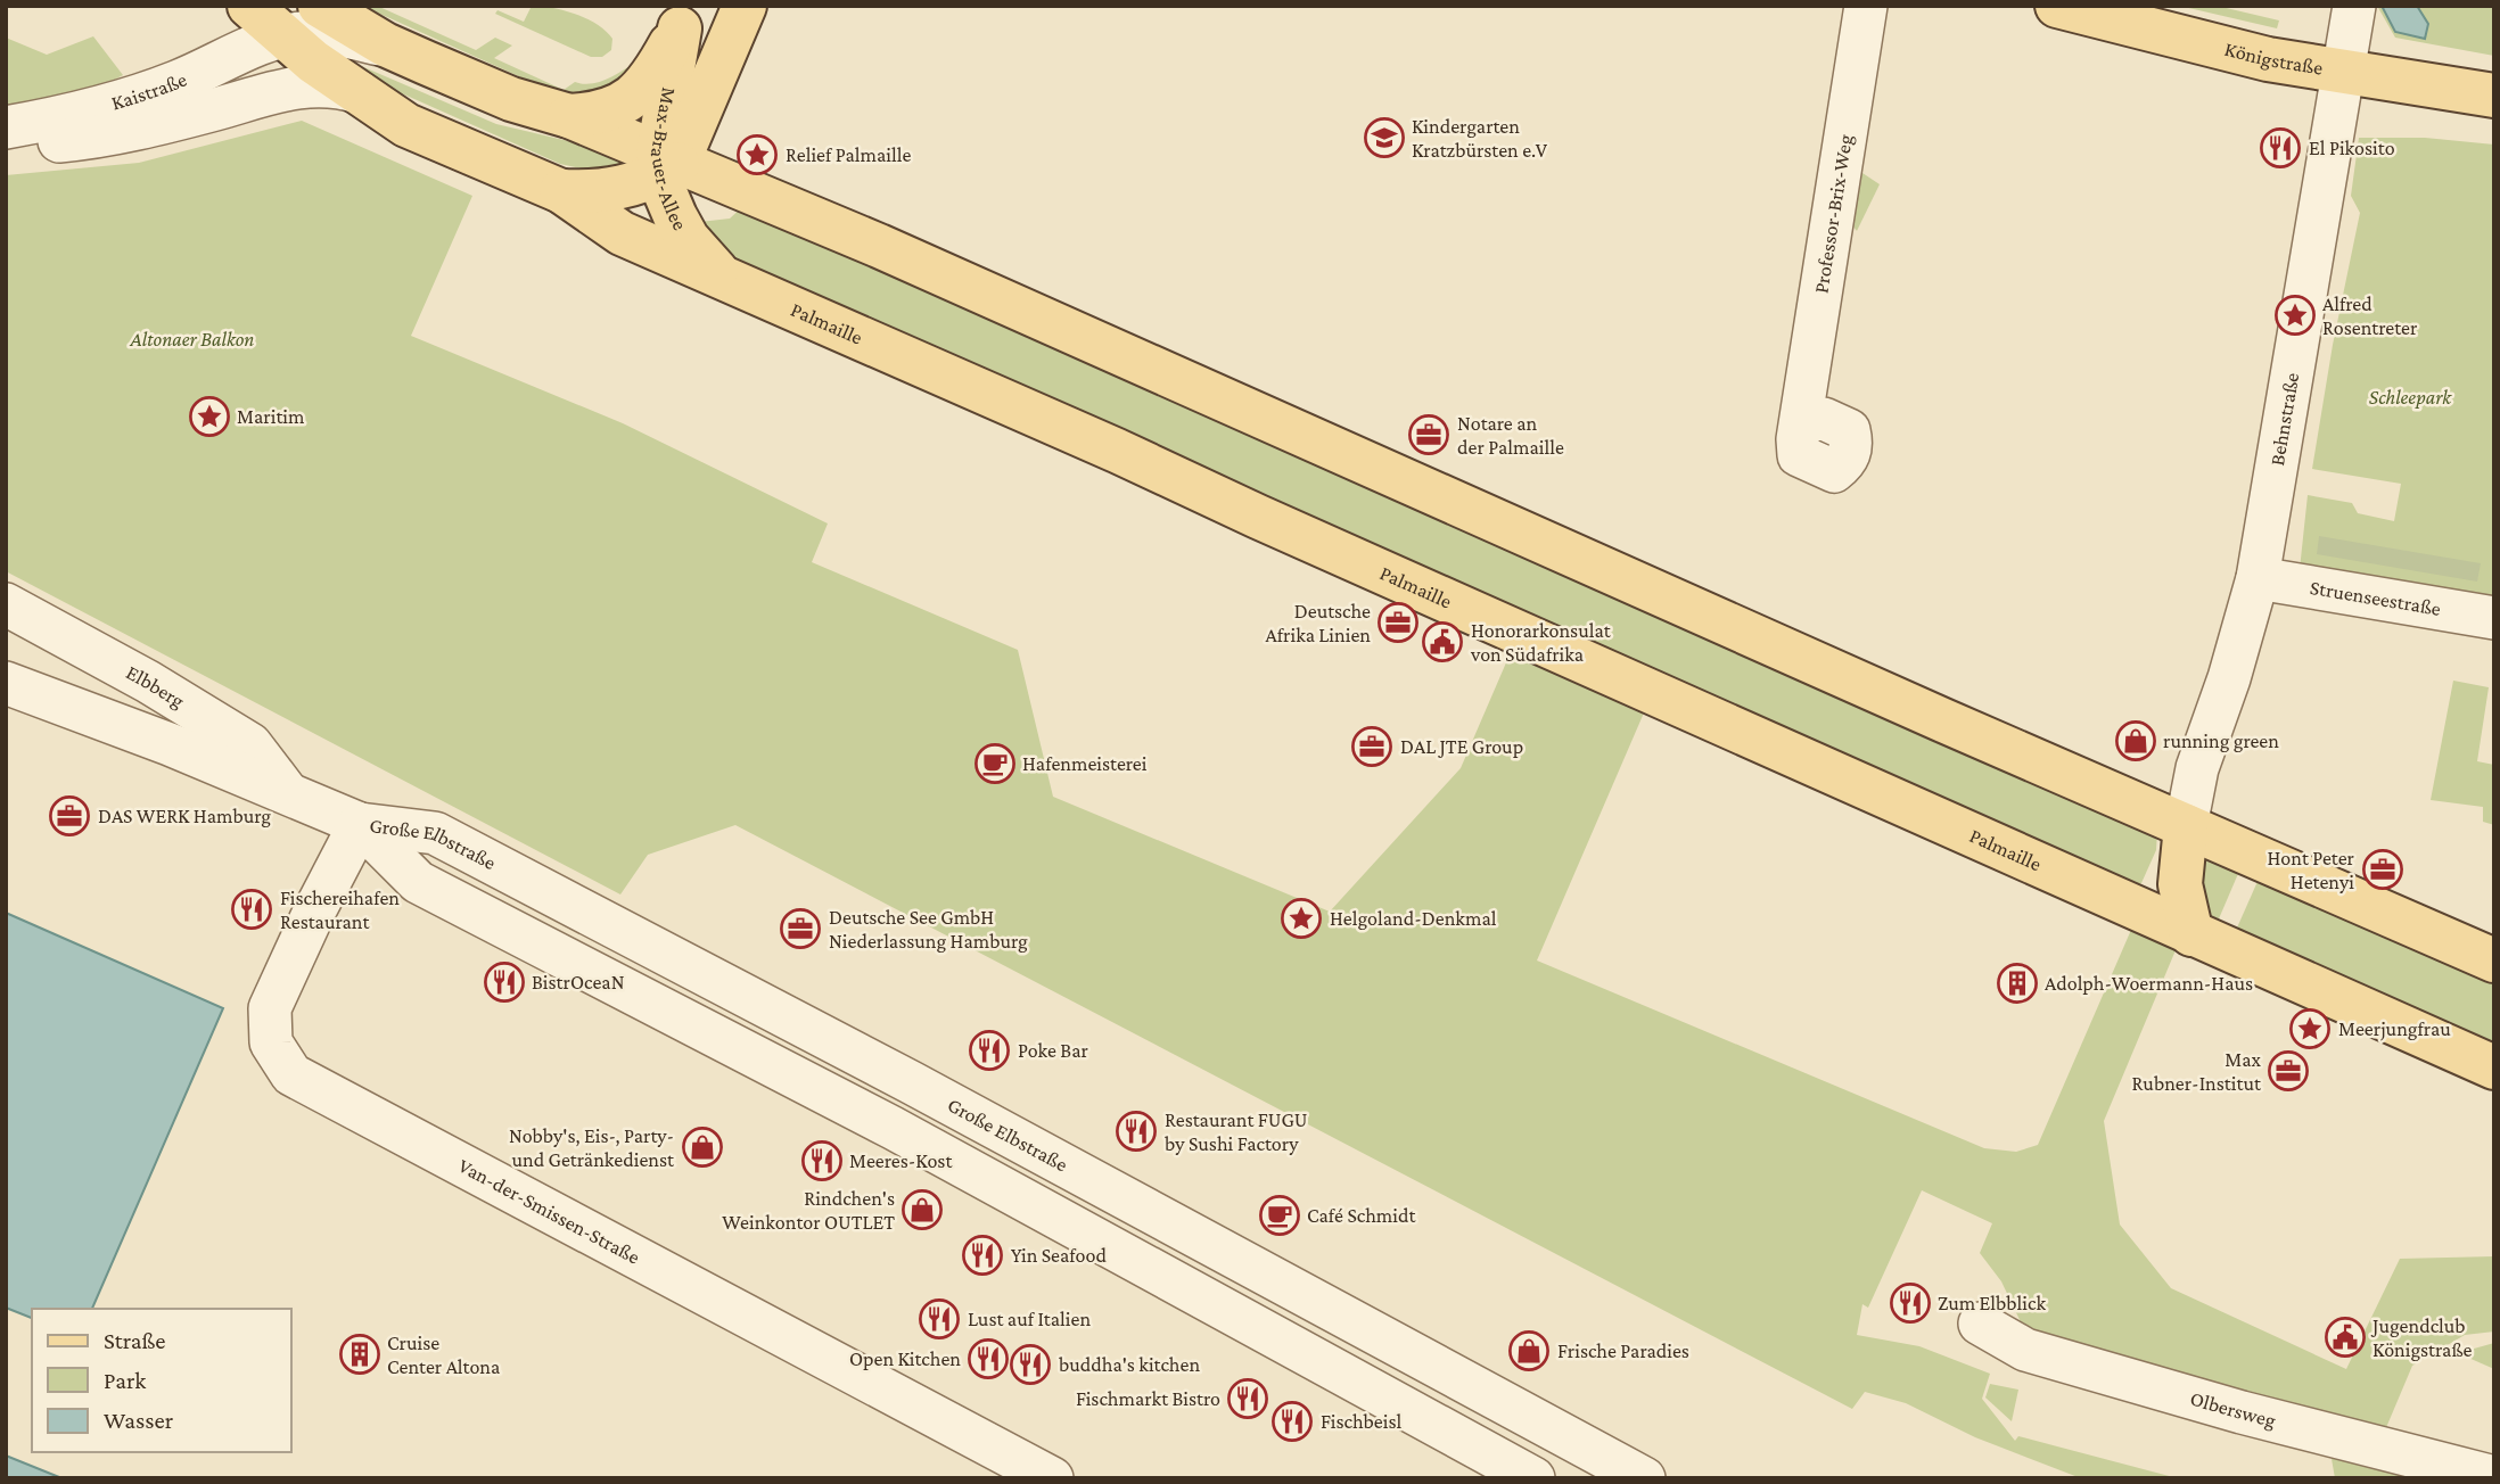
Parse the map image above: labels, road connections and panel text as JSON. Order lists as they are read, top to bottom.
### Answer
{
  "streets": {
    "main road": ["Königstraße", "Max-Brauer-Allee", "Palmaille"],
    "street": [
      "Kaistraße",
      "Professor-Brix-Weg",
      "Behnstraße",
      "Struenseestraße",
      "Elbberg",
      "Große Elbstraße",
      "Van-der-Smissen-Straße",
      "Olbersweg"
    ]
  },
  "crossings": [
    ["Königstraße", "Behnstraße"],
    ["Kaistraße", "Palmaille"],
    ["Max-Brauer-Allee", "Palmaille"],
    ["Palmaille", "Behnstraße"],
    ["Behnstraße", "Struenseestraße"],
    ["Elbberg", "Große Elbstraße"],
    ["Große Elbstraße", "Van-der-Smissen-Straße"]
  ],
  "parks": ["Altonaer Balkon", "Schleepark"],
  "places": {
    "school or university": ["Kindergarten Kratzbürsten e.V"],
    "restaurant": [
      "El Pikosito",
      "Fischereihafen Restaurant",
      "BistrOceaN",
      "Poke Bar",
      "Restaurant FUGU by Sushi Factory",
      "Meeres-Kost",
      "Yin Seafood",
      "Zum Elbblick",
      "Lust auf Italien",
      "Open Kitchen",
      "buddha's kitchen",
      "Fischmarkt Bistro",
      "Fischbeisl"
    ],
    "place": [
      "Relief Palmaille",
      "Alfred Rosentreter",
      "Maritim",
      "Helgoland-Denkmal",
      "Meerjungfrau"
    ],
    "office": [
      "Notare an der Palmaille",
      "Deutsche Afrika Linien",
      "DAL JTE Group",
      "DAS WERK Hamburg",
      "Hont Peter Hetenyi",
      "Deutsche See GmbH Niederlassung Hamburg",
      "Max Rubner-Institut"
    ],
    "public building": ["Honorarkonsulat von Südafrika", "Jugendclub Königstraße"],
    "shop": [
      "running green",
      "Nobby's, Eis-, Party- und Getränkedienst",
      "Rindchen's Weinkontor OUTLET",
      "Frische Paradies"
    ],
    "cafe": ["Hafenmeisterei", "Café Schmidt"],
    "building": ["Adolph-Woermann-Haus", "Cruise Center Altona"]
  },
  "legend": ["Straße", "Park", "Wasser"]
}
